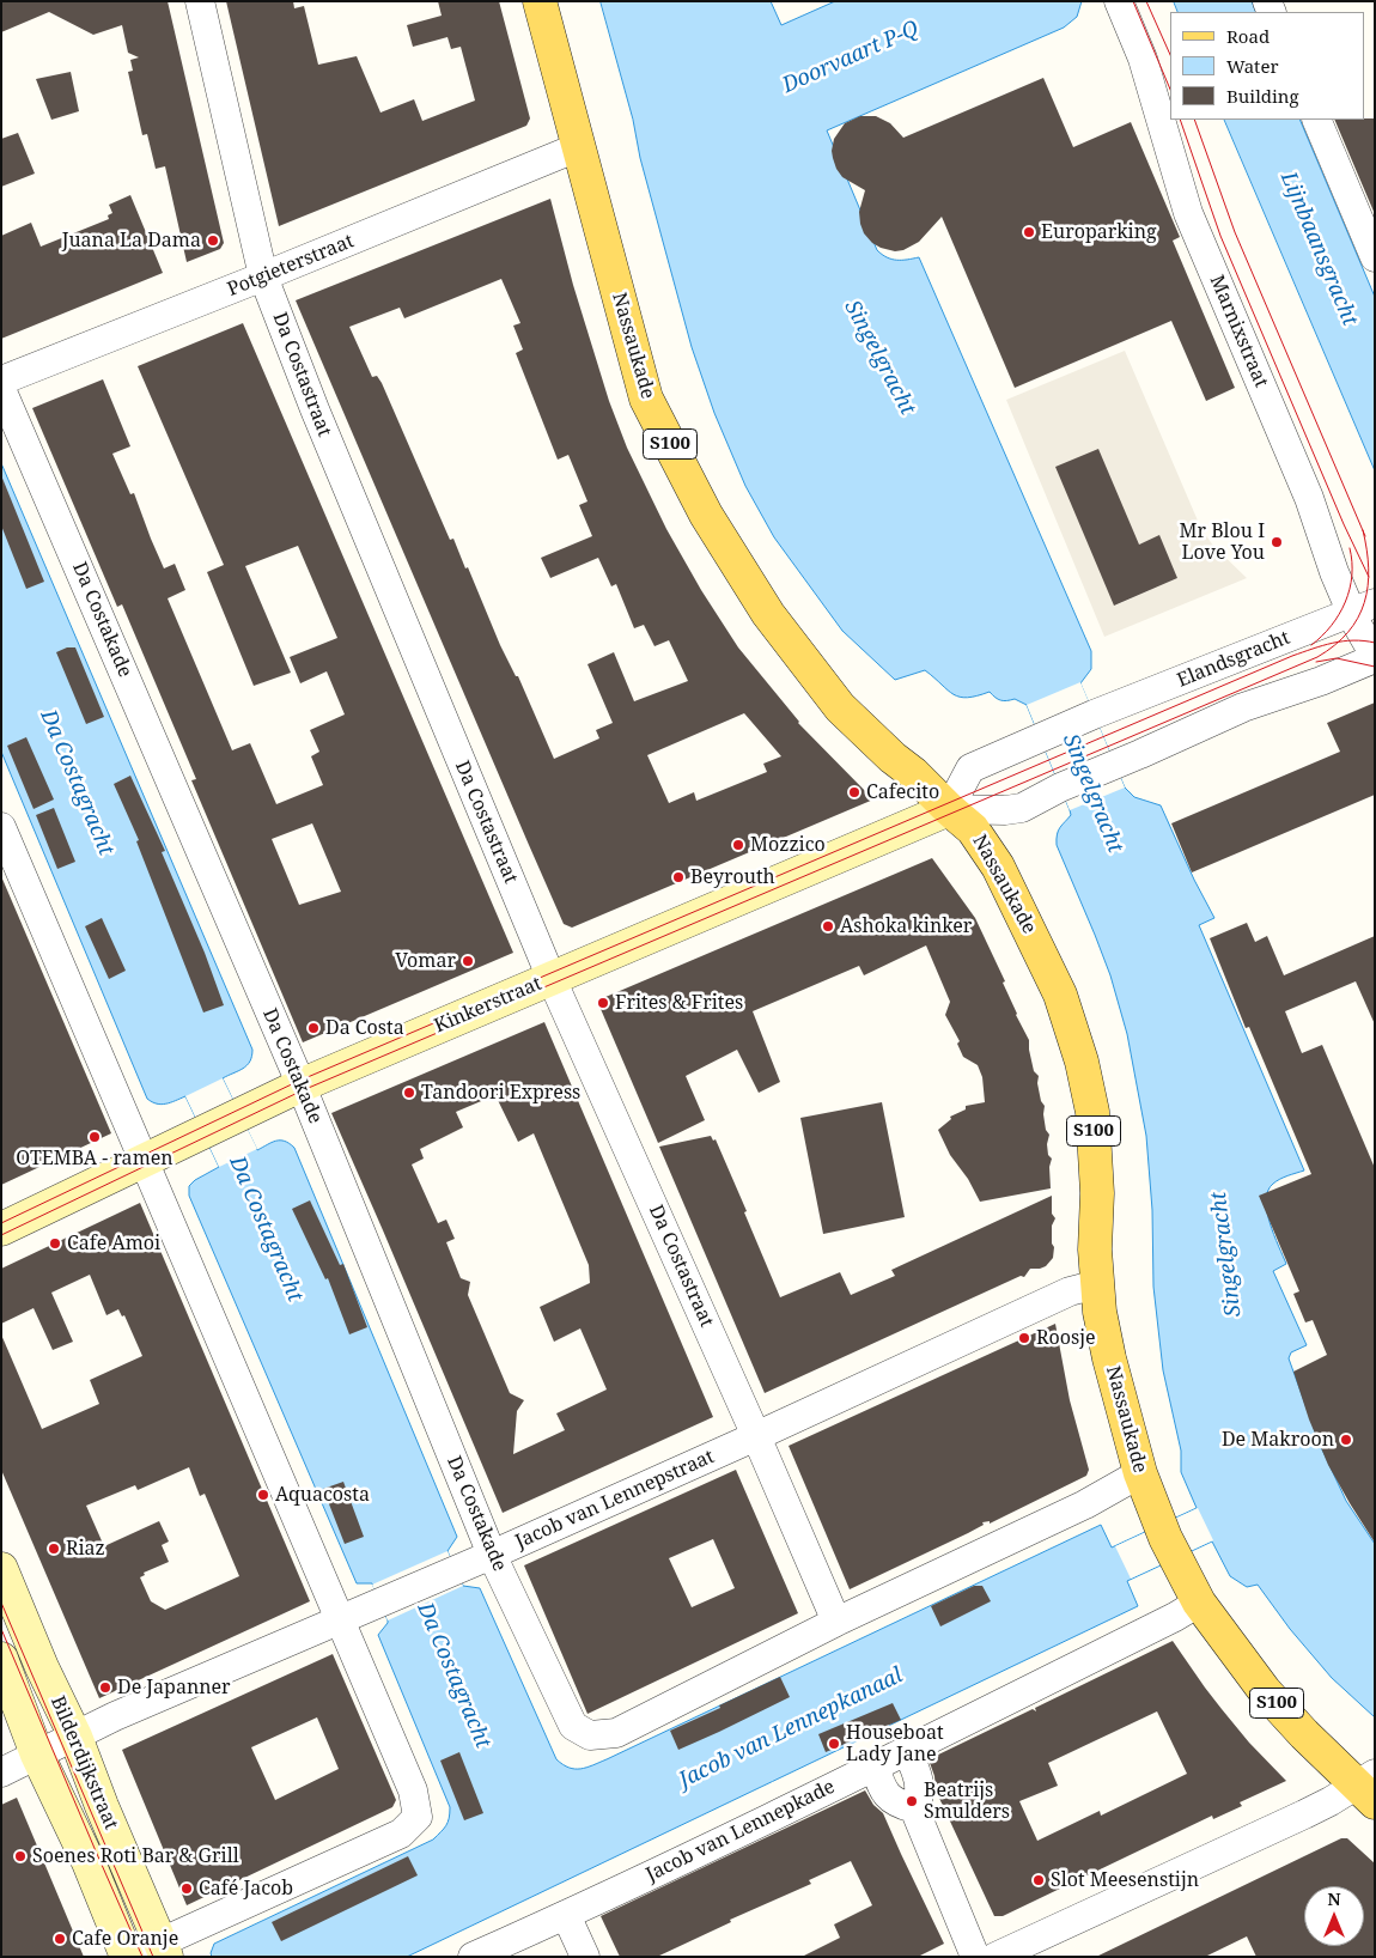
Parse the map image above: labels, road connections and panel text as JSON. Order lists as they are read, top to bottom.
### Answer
{
  "streets": {
    "main road": ["Nassaukade", "S100"],
    "street": [
      "Potgieterstraat",
      "Marnixstraat",
      "Da Costastraat",
      "Da Costakade",
      "Elandsgracht",
      "Kinkerstraat",
      "Jacob van Lennepstraat",
      "Bilderdijkstraat",
      "Jacob van Lennepkade"
    ]
  },
  "crossings": [
    ["Potgieterstraat", "Nassaukade"],
    ["Potgieterstraat", "Da Costastraat"],
    ["Marnixstraat", "Elandsgracht"],
    ["Marnixstraat", "Kinkerstraat"],
    ["Nassaukade", "Elandsgracht"],
    ["Nassaukade", "Kinkerstraat"],
    ["Nassaukade", "Jacob van Lennepstraat"],
    ["Nassaukade", "Jacob van Lennepkade"],
    ["Da Costastraat", "Da Costakade"],
    ["Da Costastraat", "Kinkerstraat"],
    ["Da Costastraat", "Jacob van Lennepstraat"],
    ["Da Costakade", "Kinkerstraat"],
    ["Da Costakade", "Jacob van Lennepstraat"],
    ["Elandsgracht", "Kinkerstraat"],
    ["Jacob van Lennepstraat", "Bilderdijkstraat"]
  ],
  "water": [
    "Doorvaart P-Q",
    "Lijnbaansgracht",
    "Singelgracht",
    "Da Costagracht",
    "Jacob van Lennepkanaal"
  ],
  "places": [
    "Europarking",
    "Juana La Dama",
    "Mr Blou I Love You",
    "Cafecito",
    "Mozzico",
    "Beyrouth",
    "Ashoka kinker",
    "Vomar",
    "Frites & Frites",
    "Da Costa",
    "Tandoori Express",
    "OTEMBA - ramen",
    "Cafe Amoi",
    "Roosje",
    "De Makroon",
    "Aquacosta",
    "Riaz",
    "De Japanner",
    "Houseboat Lady Jane",
    "Beatrijs Smulders",
    "Soenes Roti Bar & Grill",
    "Slot Meesenstijn",
    "Café Jacob",
    "Cafe Oranje"
  ],
  "legend": ["Road", "Water", "Building"],
  "north": "top"
}
